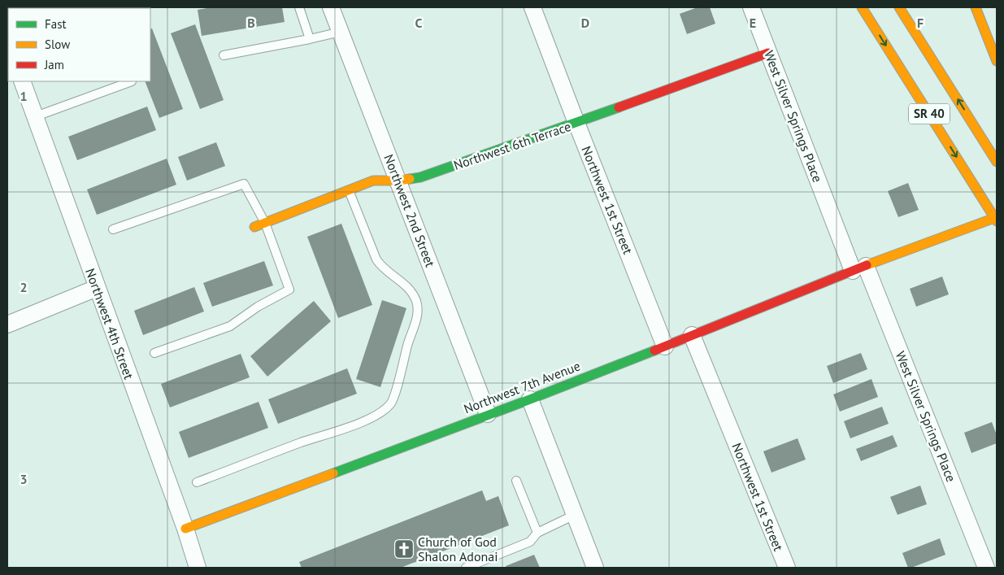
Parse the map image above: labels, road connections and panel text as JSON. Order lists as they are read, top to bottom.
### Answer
{
  "streets": {
    "street": [
      "SR 40",
      "West Silver Springs Place",
      "Northwest 6th Terrace",
      "Northwest 1st Street",
      "Northwest 2nd Street",
      "Northwest 4th Street",
      "Northwest 7th Avenue"
    ]
  },
  "crossings": [
    ["SR 40", "Northwest 7th Avenue"],
    ["West Silver Springs Place", "Northwest 6th Terrace"],
    ["West Silver Springs Place", "Northwest 7th Avenue"],
    ["Northwest 6th Terrace", "Northwest 1st Street"],
    ["Northwest 6th Terrace", "Northwest 2nd Street"],
    ["Northwest 1st Street", "Northwest 7th Avenue"],
    ["Northwest 2nd Street", "Northwest 7th Avenue"],
    ["Northwest 4th Street", "Northwest 7th Avenue"]
  ],
  "places": {
    "church": ["Church of God Shalon Adonai"]
  },
  "legend": ["Fast", "Slow", "Jam"],
  "grid": {
    "columns": [
      "B",
      "C",
      "D",
      "E",
      "F"
    ],
    "rows": ["1", "2", "3"]
  }
}
